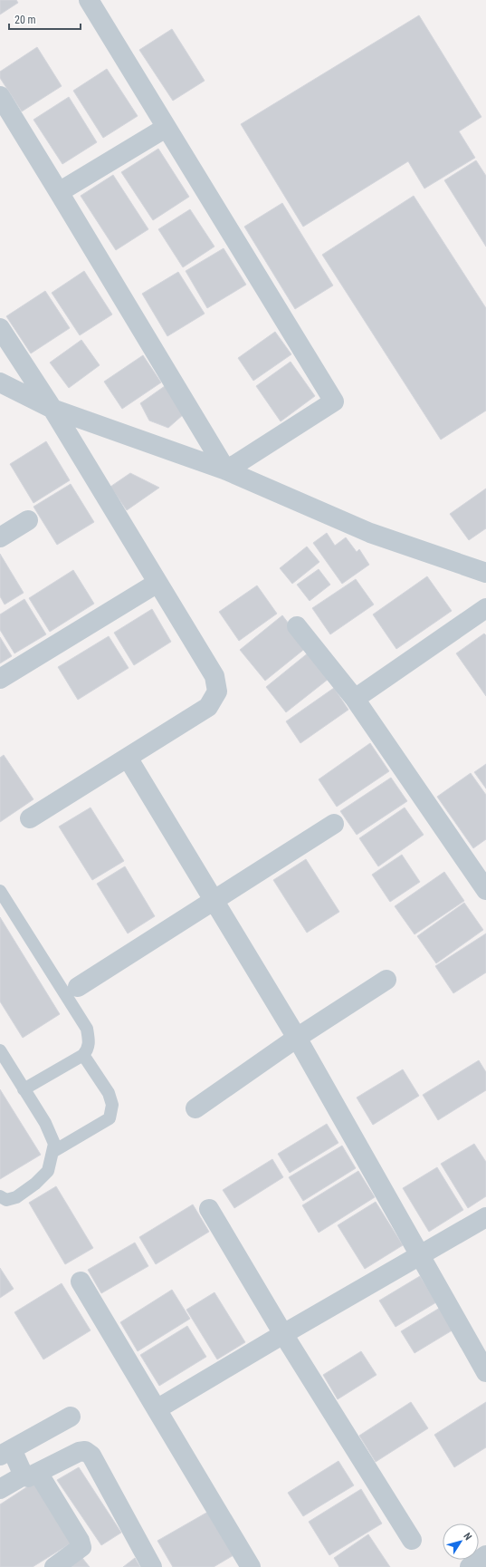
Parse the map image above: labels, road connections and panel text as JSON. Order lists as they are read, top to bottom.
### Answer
{
  "scale_bar": "20 m",
  "north": "top right"
}
